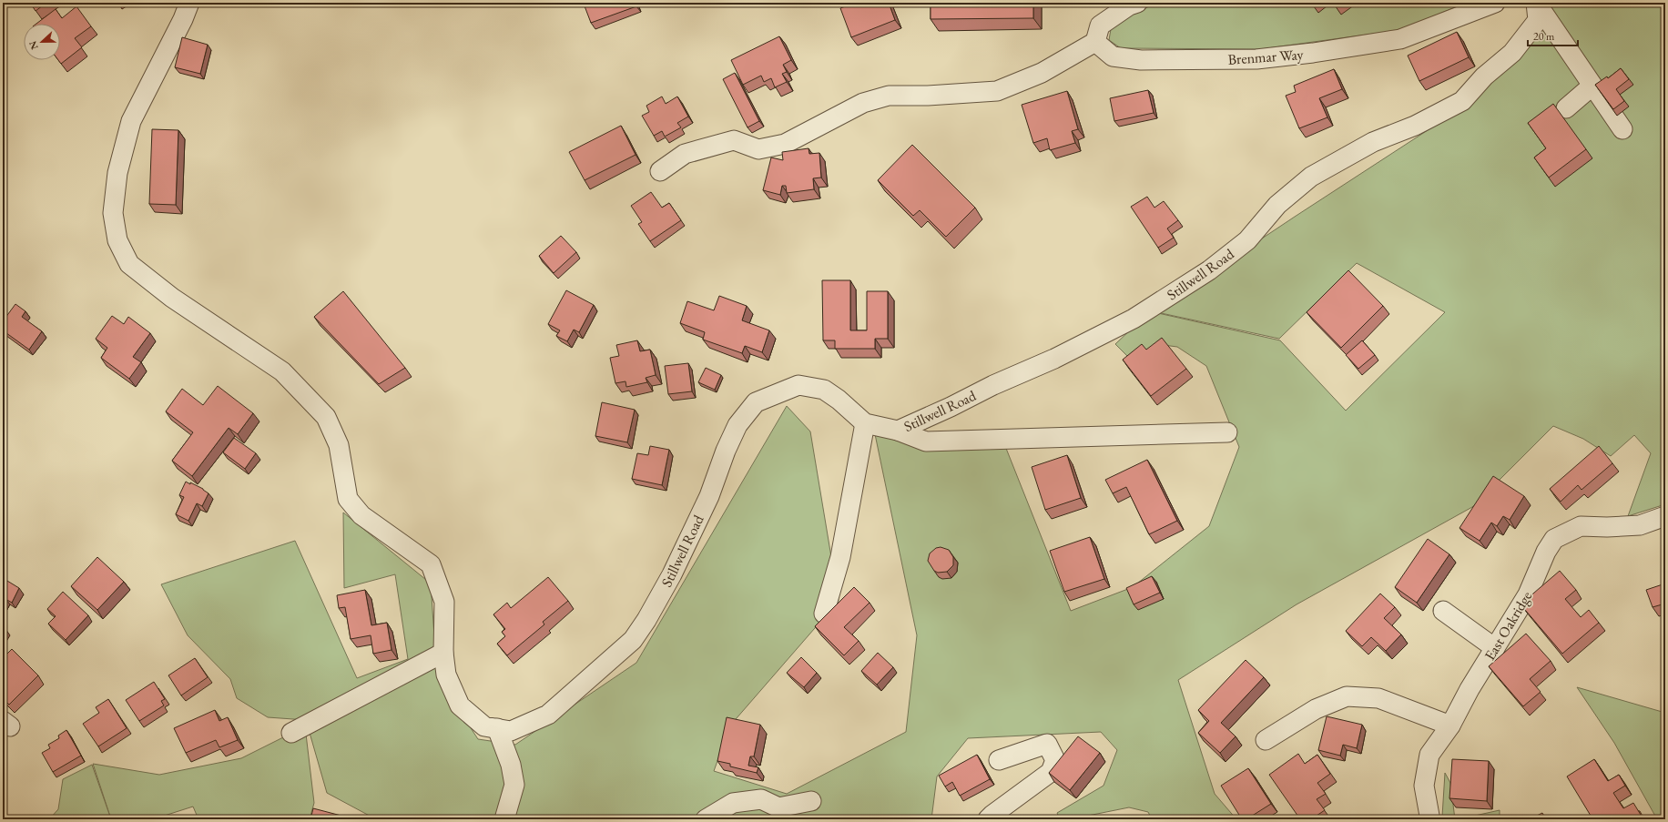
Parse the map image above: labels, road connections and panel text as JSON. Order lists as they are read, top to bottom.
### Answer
{
  "streets": {
    "street": ["Brenmar Way", "Stillwell Road", "East Oakridge"]
  },
  "scale_bar": "20 m",
  "north": "left"
}
